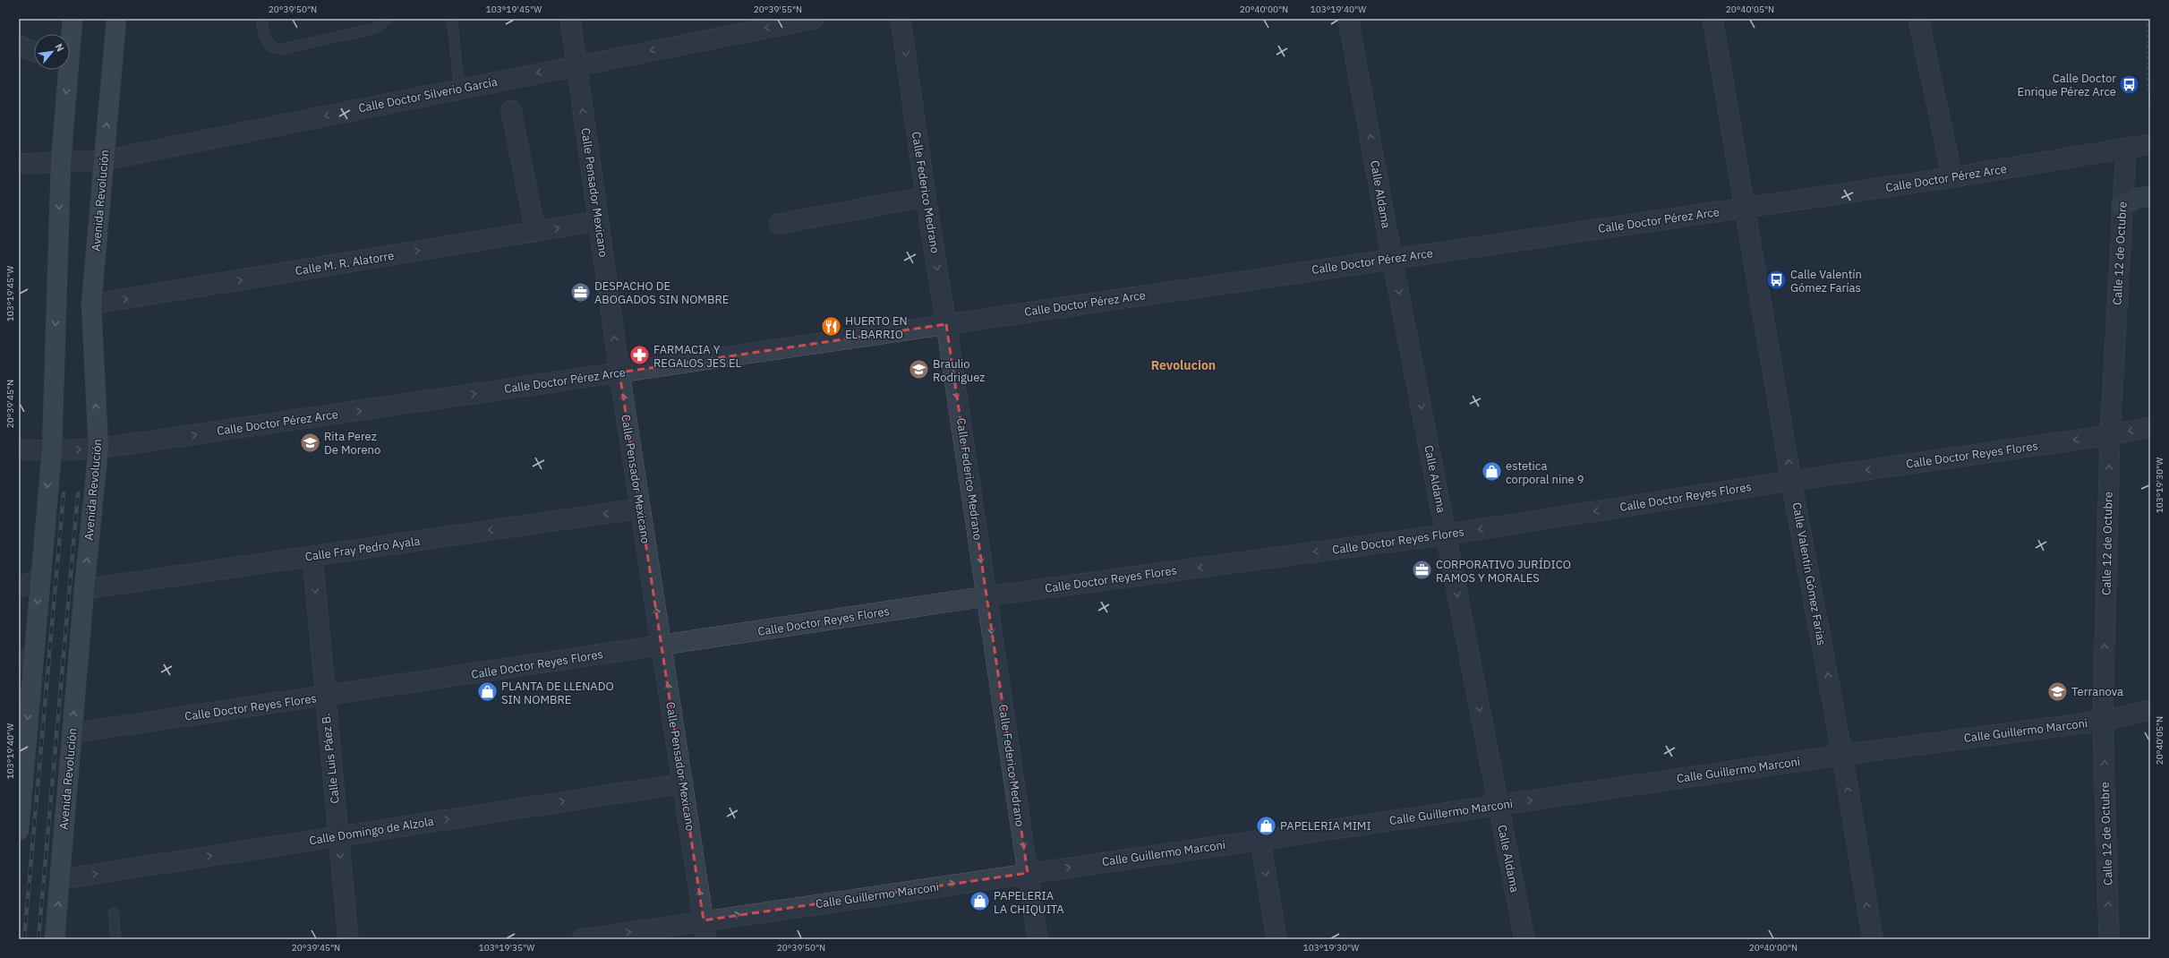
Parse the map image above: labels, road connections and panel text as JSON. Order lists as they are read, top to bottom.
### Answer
{
  "streets": {
    "main road": ["Avenida Revolución"],
    "street": [
      "Calle Doctor Silverio García",
      "Calle Doctor Pérez Arce",
      "Calle Pensador Mexicano",
      "Calle Federico Medrano",
      "Calle Aldama",
      "Calle 12 de Octubre",
      "Calle M. R. Alatorre",
      "Calle Doctor Reyes Flores",
      "Calle Fray Pedro Ayala",
      "Calle Valentín Gómez Farías",
      "Calle Guillermo Marconi",
      "Calle Luis Páez B.",
      "Calle Domingo de Alzola"
    ]
  },
  "crossings": [
    ["Calle Doctor Silverio García", "Calle Pensador Mexicano"],
    ["Calle Doctor Silverio García", "Avenida Revolución"],
    ["Calle Doctor Pérez Arce", "Calle Pensador Mexicano"],
    ["Calle Doctor Pérez Arce", "Calle Federico Medrano"],
    ["Calle Doctor Pérez Arce", "Calle Aldama"],
    ["Calle Doctor Pérez Arce", "Avenida Revolución"],
    ["Calle Doctor Pérez Arce", "Calle 12 de Octubre"],
    ["Calle Doctor Pérez Arce", "Calle Valentín Gómez Farías"],
    ["Calle Pensador Mexicano", "Calle M. R. Alatorre"],
    ["Calle Pensador Mexicano", "Calle Doctor Reyes Flores"],
    ["Calle Pensador Mexicano", "Calle Fray Pedro Ayala"],
    ["Calle Pensador Mexicano", "Calle Guillermo Marconi"],
    ["Calle Pensador Mexicano", "Calle Domingo de Alzola"],
    ["Calle Federico Medrano", "Calle Doctor Reyes Flores"],
    ["Calle Federico Medrano", "Calle Guillermo Marconi"],
    ["Calle Aldama", "Calle Doctor Reyes Flores"],
    ["Calle Aldama", "Calle Guillermo Marconi"],
    ["Avenida Revolución", "Calle M. R. Alatorre"],
    ["Avenida Revolución", "Calle Doctor Reyes Flores"],
    ["Avenida Revolución", "Calle Fray Pedro Ayala"],
    ["Avenida Revolución", "Calle Domingo de Alzola"],
    ["Calle 12 de Octubre", "Calle Doctor Reyes Flores"],
    ["Calle 12 de Octubre", "Calle Guillermo Marconi"],
    ["Calle Doctor Reyes Flores", "Calle Valentín Gómez Farías"],
    ["Calle Doctor Reyes Flores", "Calle Luis Páez B."],
    ["Calle Fray Pedro Ayala", "Calle Luis Páez B."],
    ["Calle Valentín Gómez Farías", "Calle Guillermo Marconi"],
    ["Calle Luis Páez B.", "Calle Domingo de Alzola"]
  ],
  "one_way": [
    "Calle Doctor Silverio García",
    "Calle Pensador Mexicano",
    "Calle Federico Medrano",
    "Calle 12 de Octubre",
    "Calle M. R. Alatorre",
    "Calle Doctor Reyes Flores",
    "Calle Fray Pedro Ayala",
    "Calle Valentín Gómez Farías",
    "Calle Guillermo Marconi",
    "Calle Luis Páez B.",
    "Calle Domingo de Alzola"
  ],
  "districts": ["Revolucion"],
  "places": {
    "bus stop": ["Calle Doctor Enrique Pérez Arce", "Calle Valentín Gómez Farías"],
    "office": ["DESPACHO DE ABOGADOS SIN NOMBRE", "CORPORATIVO JURÍDICO RAMOS Y MORALES"],
    "restaurant": ["HUERTO EN EL BARRIO"],
    "pharmacy": ["FARMACIA Y REGALOS JES EL"],
    "school or university": ["Braulio Rodriguez", "Rita Perez De Moreno", "Terranova"],
    "shop": [
      "estetica corporal nine 9",
      "PLANTA DE LLENADO SIN NOMBRE",
      "PAPELERIA MIMI",
      "PAPELERIA LA CHIQUITA"
    ]
  },
  "north": "top right",
  "coordinates": [
    "20°39'50\"N",
    "103°19'45\"W",
    "20°39'55\"N",
    "20°40'00\"N",
    "103°19'40\"W",
    "20°40'05\"N",
    "20°39'45\"N",
    "103°19'30\"W",
    "103°19'35\"W"
  ]
}
